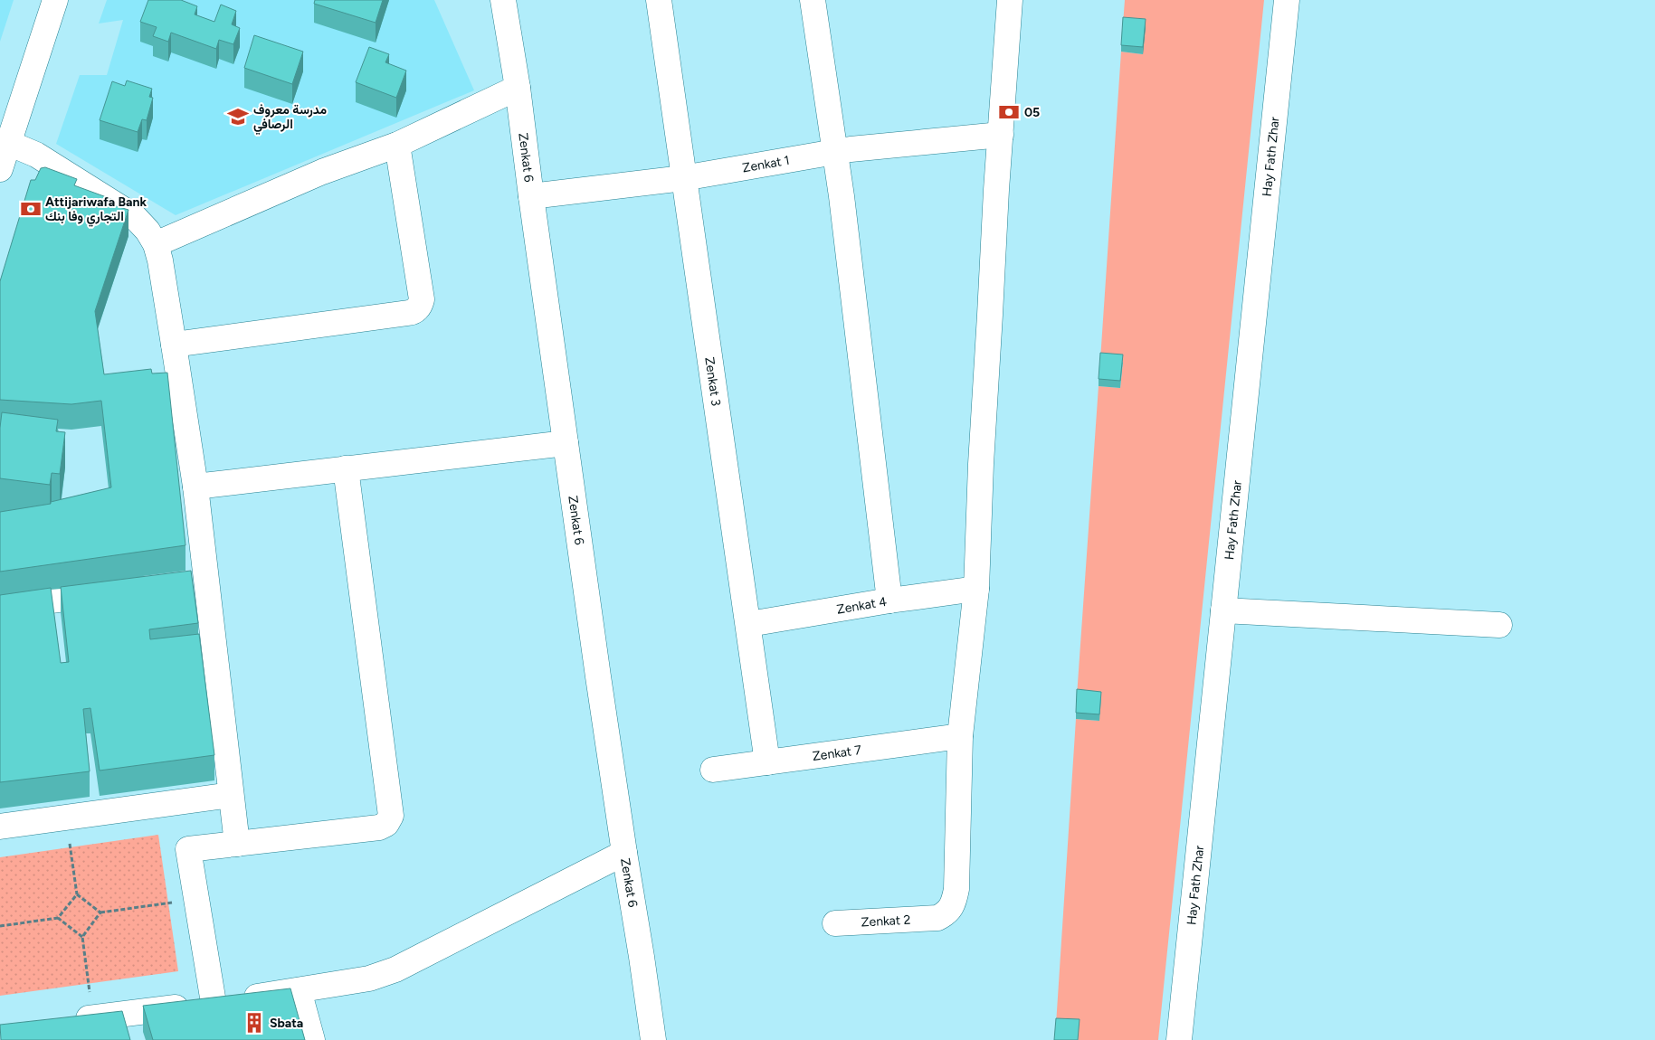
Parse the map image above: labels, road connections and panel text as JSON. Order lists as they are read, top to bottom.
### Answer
{
  "streets": {
    "street": [
      "Hay Fath Zhar",
      "Zenkat 6",
      "Zenkat 1",
      "Zenkat 3",
      "Zenkat 4",
      "Zenkat 7",
      "Zenkat 2"
    ]
  },
  "crossings": [
    ["Zenkat 6", "Zenkat 1"],
    ["Zenkat 1", "Zenkat 3"],
    ["Zenkat 3", "Zenkat 4"],
    ["Zenkat 3", "Zenkat 7"],
    ["Zenkat 7", "Zenkat 2"]
  ],
  "places": {
    "bank": ["05", "Attijariwafa Bank التجاري وفا بنك"],
    "school or university": ["مدرسة معروف الرصافي"],
    "building": ["Sbata"]
  }
}
